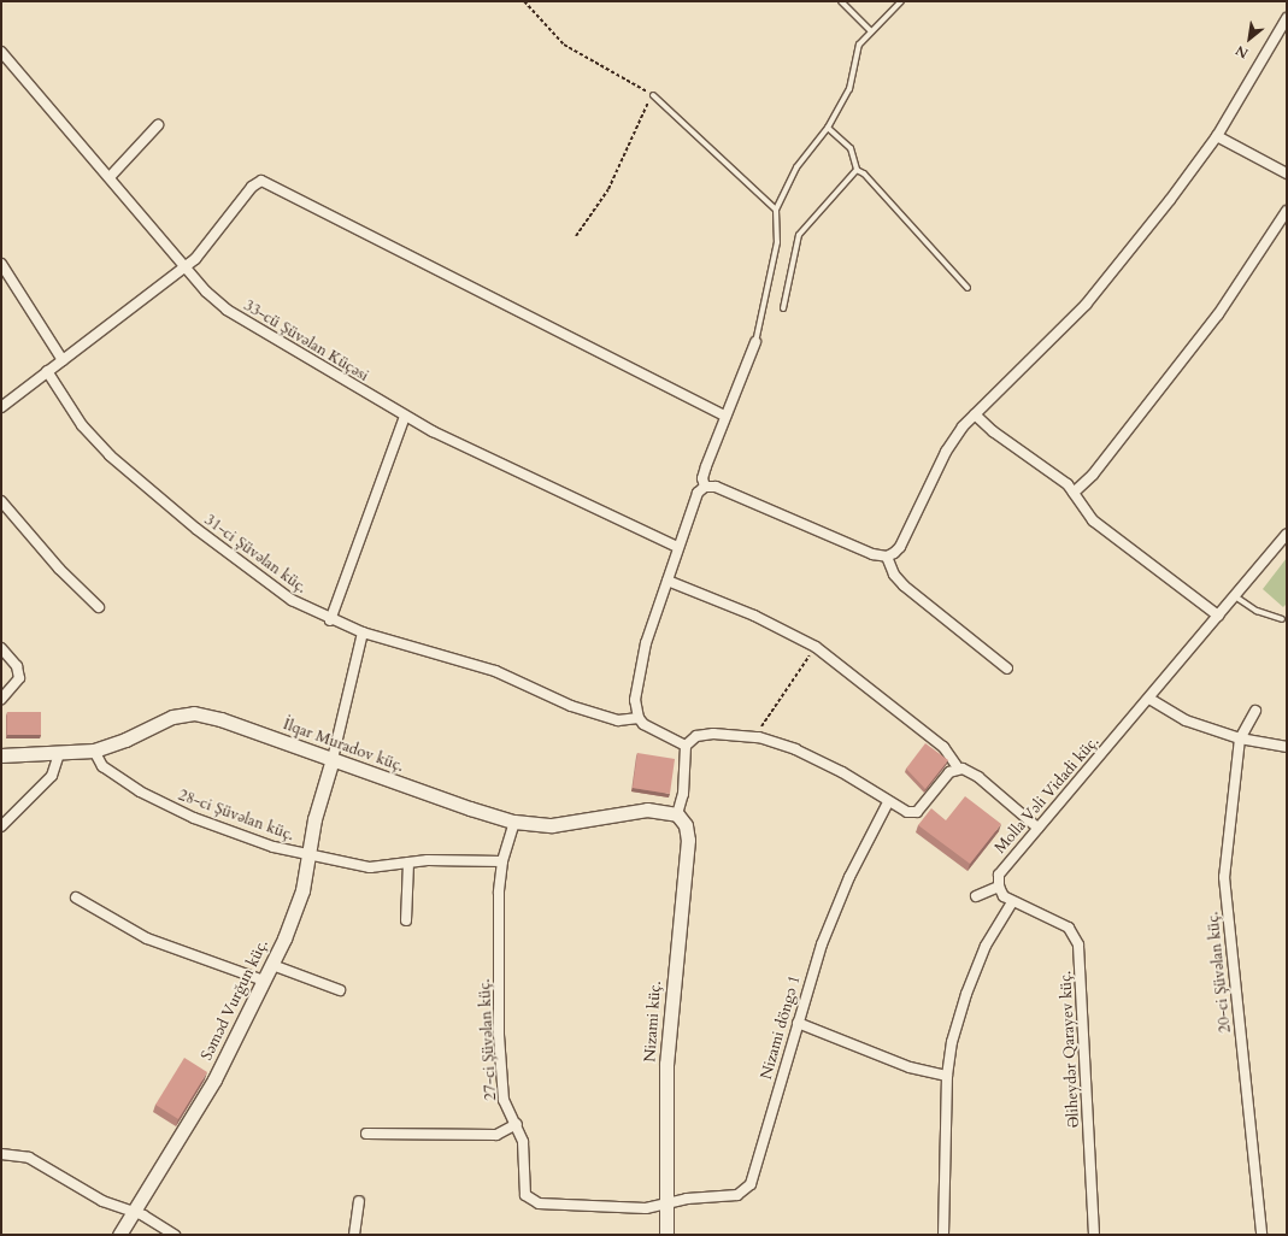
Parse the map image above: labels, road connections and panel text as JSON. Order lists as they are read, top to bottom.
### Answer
{
  "streets": {
    "street": [
      "33-cü Şüvəlan Küçəsi",
      "31-ci Şüvəlan küç.",
      "İlqar Muradov küç.",
      "Molla Vəli Vidadi küç.",
      "28-ci Şüvəlan küç.",
      "20-ci Şüvəlan küç.",
      "Səməd Vurğun küç.",
      "Nizami küç.",
      "Nizami döngə 1",
      "27-ci Şüvəlan küç.",
      "Əliheydər Qarayev küç."
    ]
  },
  "crossings": [
    ["İlqar Muradov küç.", "28-ci Şüvəlan küç."],
    ["İlqar Muradov küç.", "Səməd Vurğun küç."],
    ["İlqar Muradov küç.", "Nizami küç."],
    ["İlqar Muradov küç.", "27-ci Şüvəlan küç."],
    ["28-ci Şüvəlan küç.", "Səməd Vurğun küç."],
    ["28-ci Şüvəlan küç.", "27-ci Şüvəlan küç."],
    ["Nizami küç.", "Nizami döngə 1"],
    ["Nizami küç.", "27-ci Şüvəlan küç."],
    ["Nizami döngə 1", "27-ci Şüvəlan küç."]
  ],
  "north": "bottom left"
}
